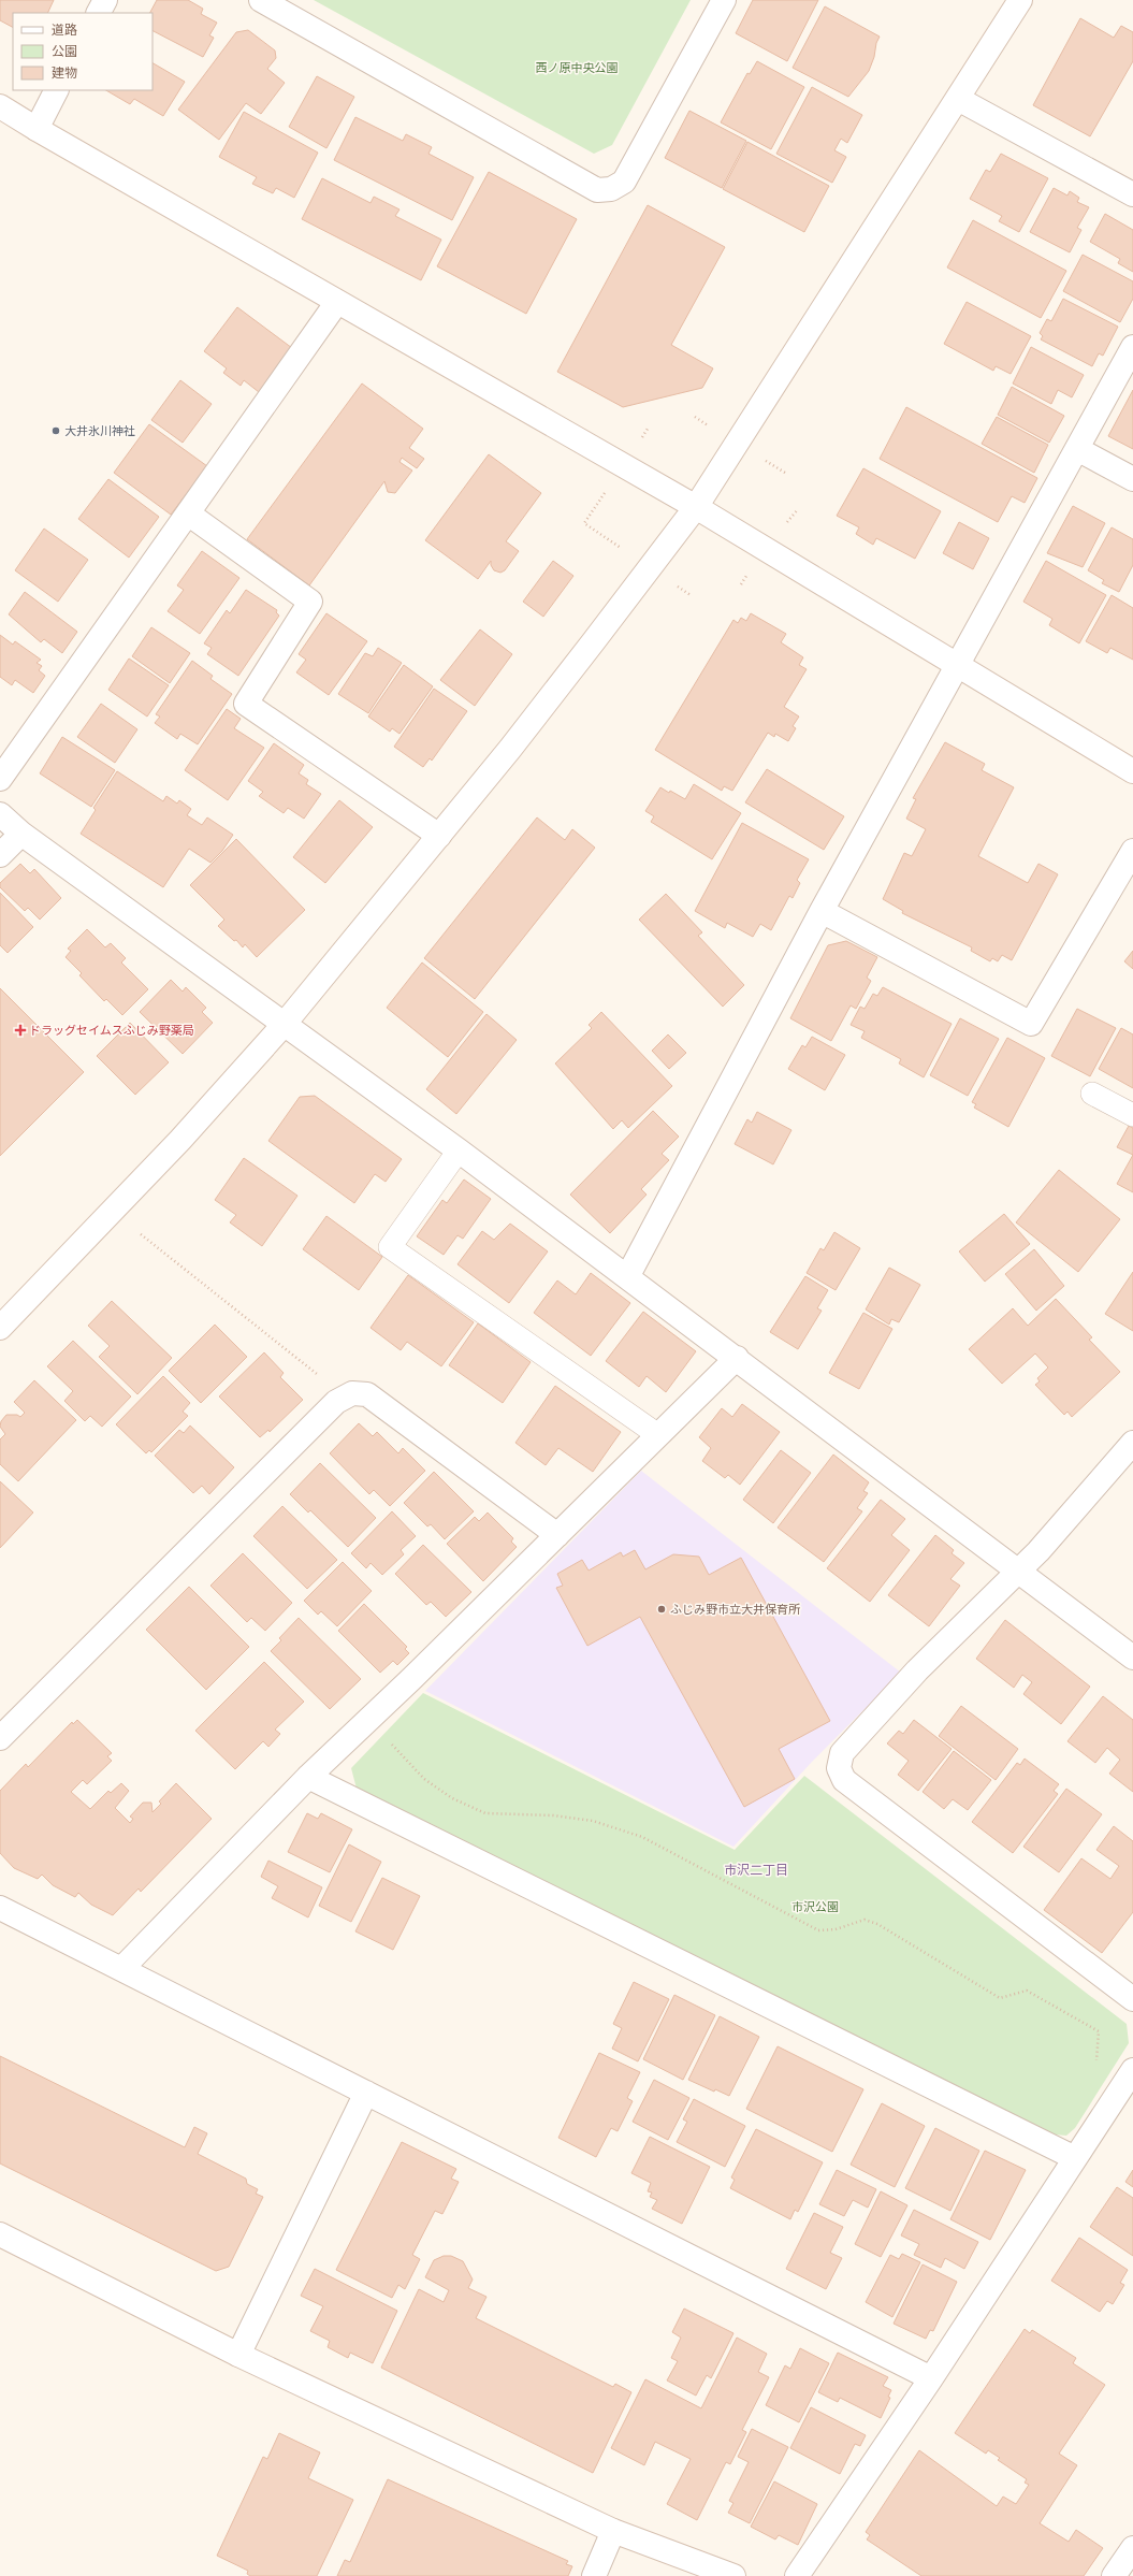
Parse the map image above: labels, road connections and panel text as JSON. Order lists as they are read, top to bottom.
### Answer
{
  "districts": ["市沢二丁目"],
  "parks": ["西ノ原中央公園", "市沢公園"],
  "places": {
    "other": ["大井氷川神社", "ふじみ野市立大井保育所"],
    "health": ["ドラッグセイムスふじみ野薬局"]
  },
  "legend": ["道路", "公園", "建物"]
}
